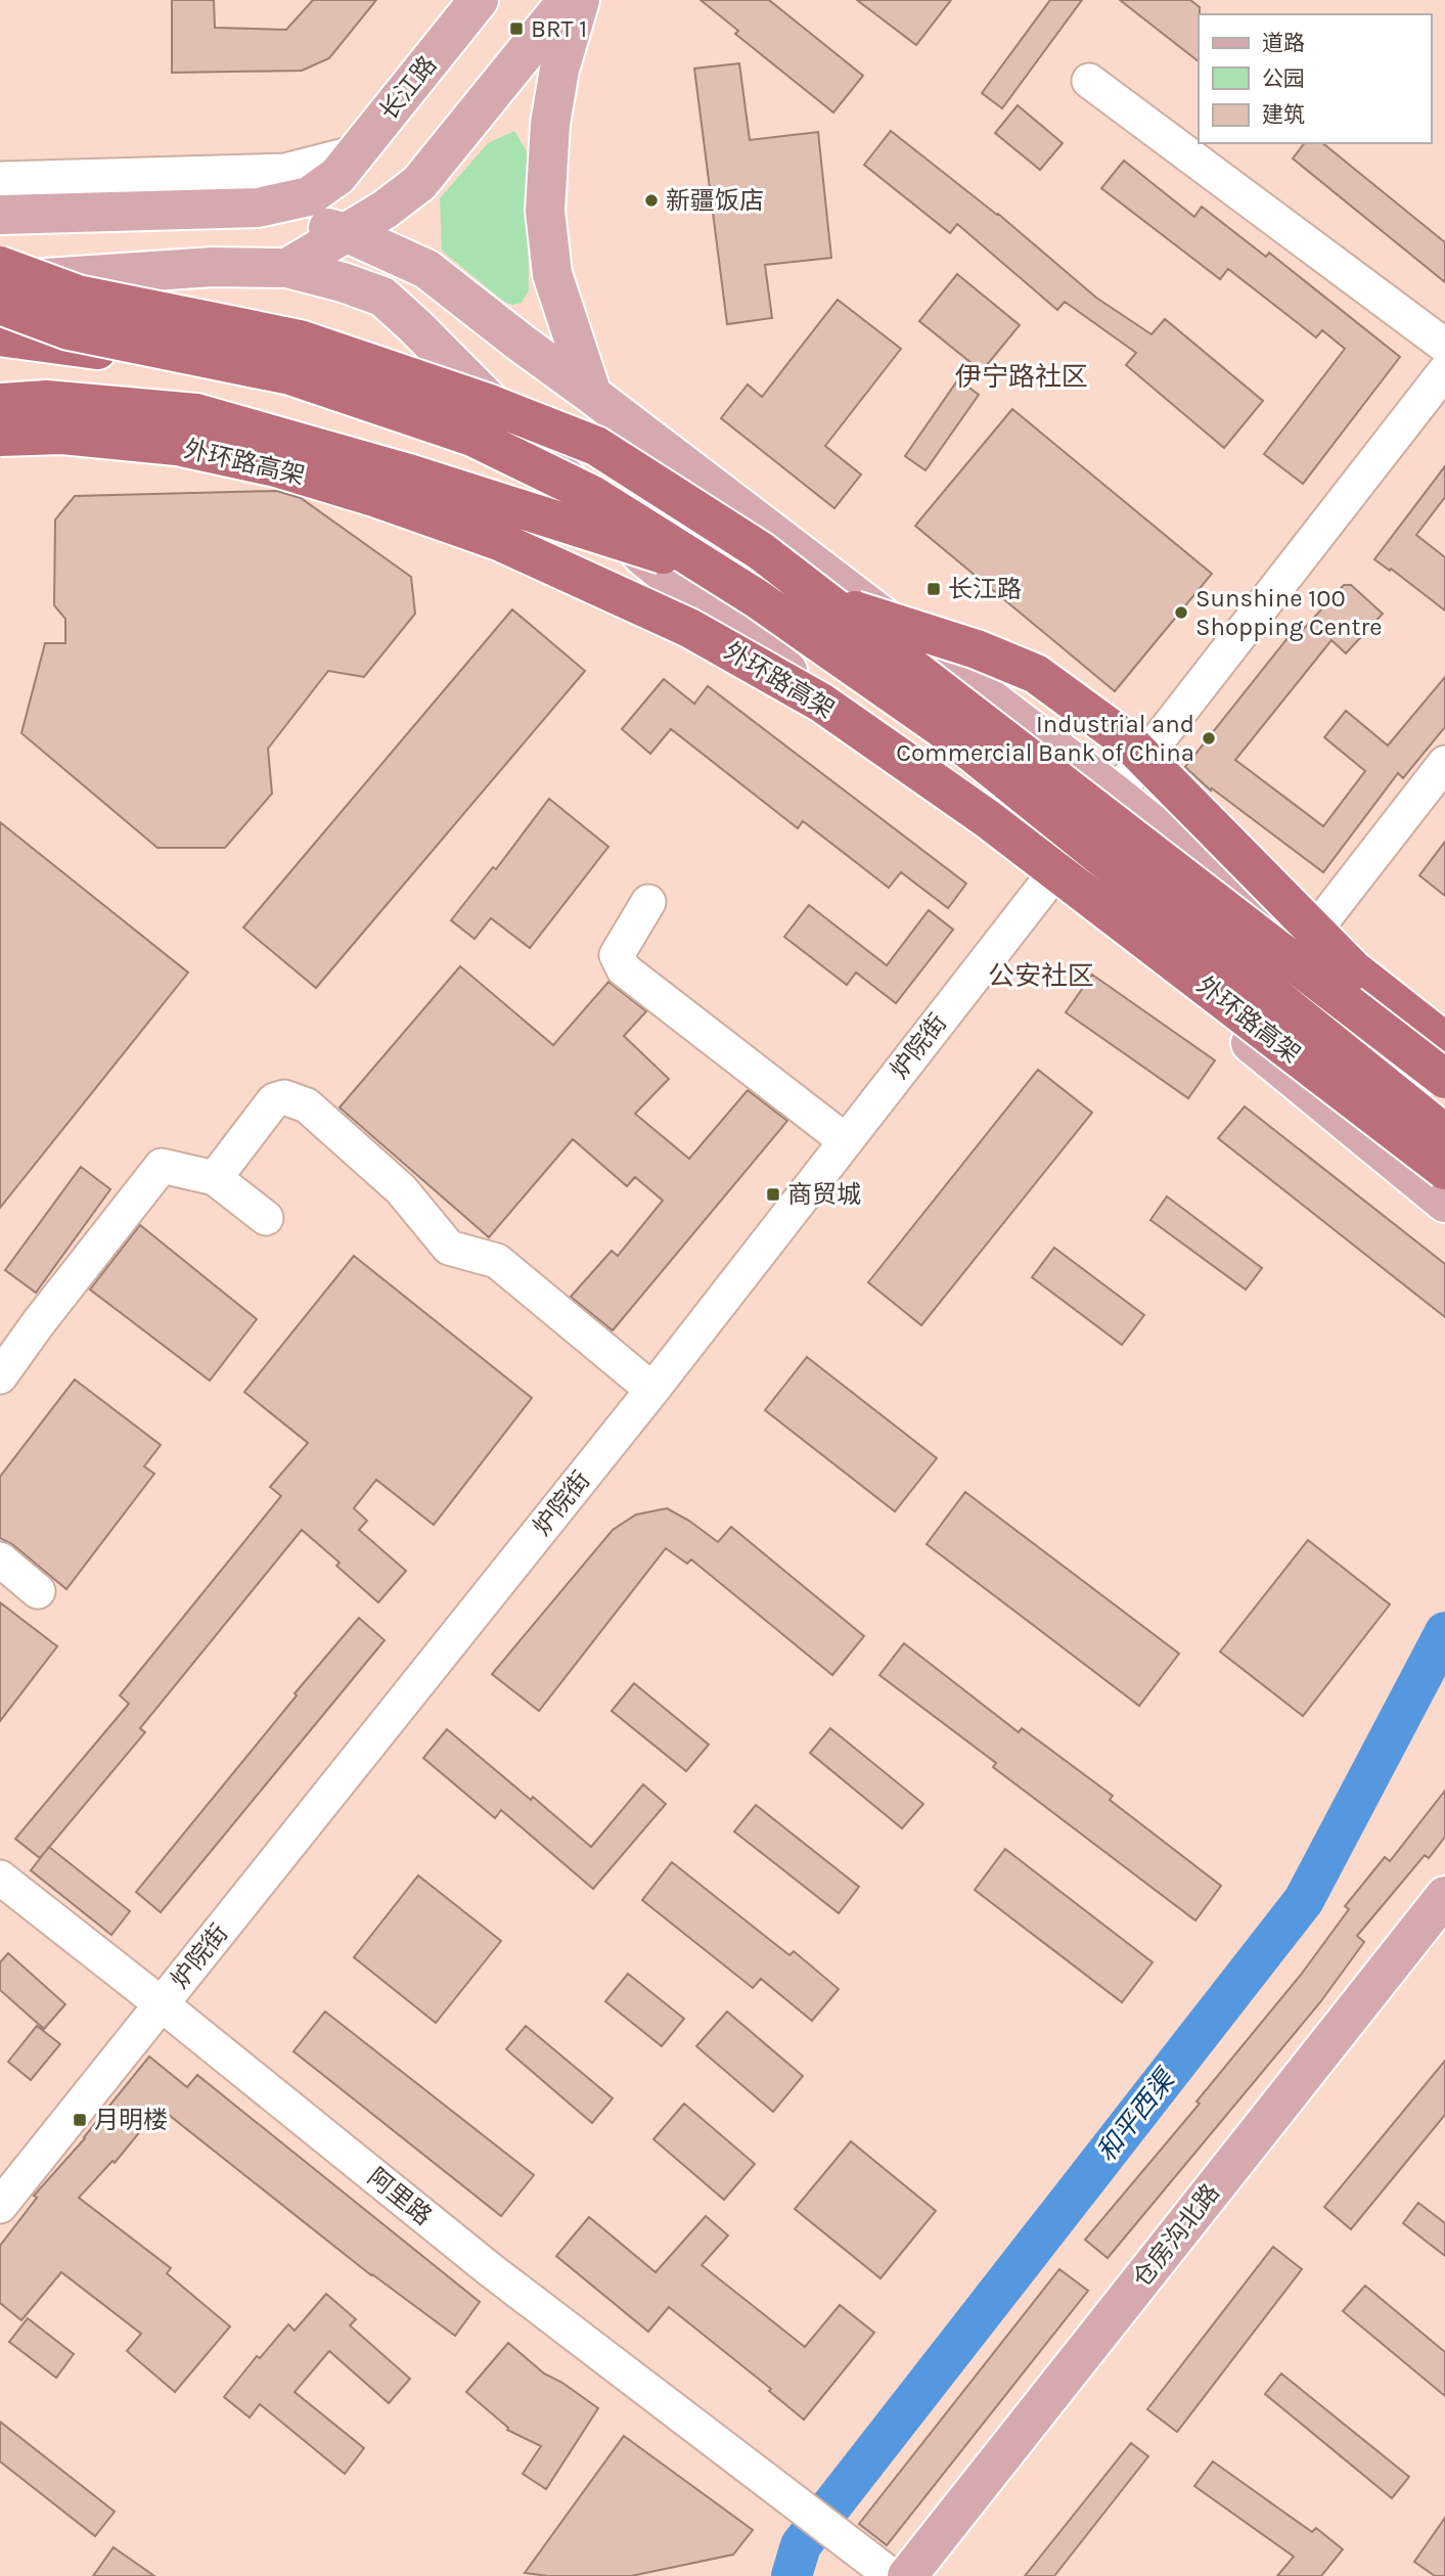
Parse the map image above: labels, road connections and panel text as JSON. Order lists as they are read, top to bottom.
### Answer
{
  "streets": {
    "highway": ["外环路高架"],
    "main road": ["长江路", "仓房沟北路"],
    "street": ["炉院街", "阿里路"]
  },
  "crossings": [
    ["炉院街", "阿里路"]
  ],
  "districts": ["伊宁路社区", "公安社区"],
  "water": ["和平西渠"],
  "places": {
    "transit": [
      "BRT 1",
      "长江路",
      "商贸城",
      "月明楼"
    ],
    "other": ["新疆饭店", "Sunshine 100 Shopping Centre", "Industrial and Commercial Bank of China"]
  },
  "legend": ["道路", "公园", "建筑"]
}
